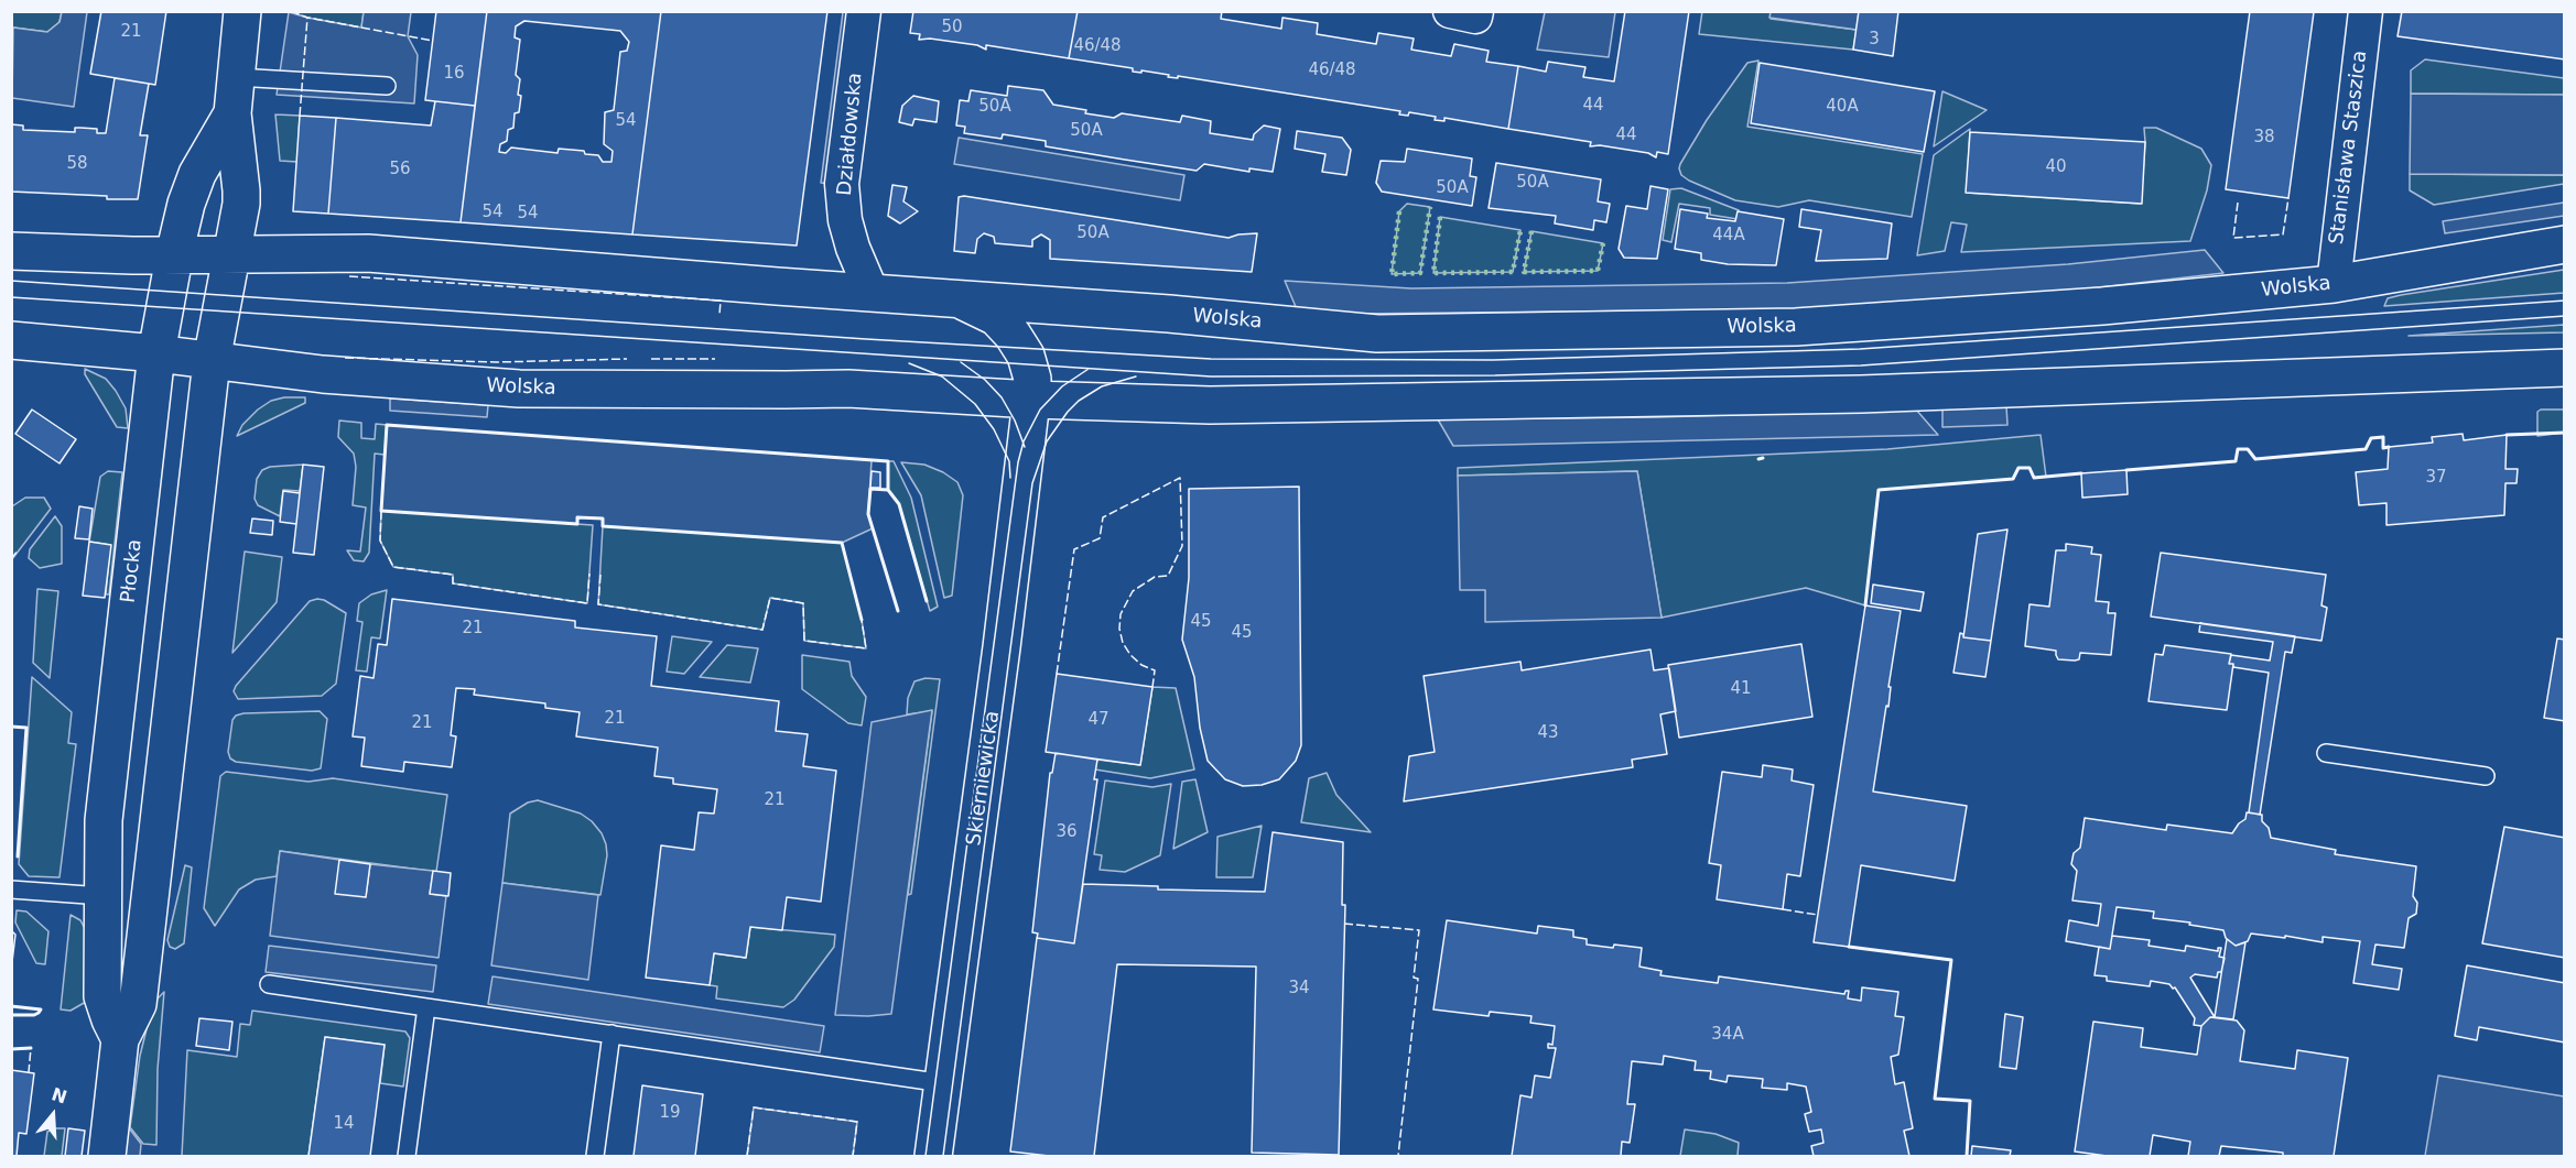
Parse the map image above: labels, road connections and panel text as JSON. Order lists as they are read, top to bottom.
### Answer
{
  "streets": {
    "main road": ["Wolska", "Płocka", "Skierniewicka"],
    "street": ["Działdowska", "Stanisława Staszica"]
  },
  "crossings": [
    ["Działdowska", "Wolska"],
    ["Stanisława Staszica", "Wolska"],
    ["Wolska", "Płocka"],
    ["Wolska", "Skierniewicka"]
  ],
  "house_numbers": [
    "50",
    "21",
    "3",
    "46/48",
    "46/48",
    "16",
    "44",
    "50A",
    "40A",
    "54",
    "50A",
    "44",
    "38",
    "58",
    "40",
    "56",
    "50A",
    "50A",
    "54",
    "54",
    "50A",
    "44A",
    "37",
    "45",
    "21",
    "45",
    "41",
    "21",
    "47",
    "21",
    "43",
    "21",
    "36",
    "34",
    "34A",
    "19",
    "14"
  ],
  "north": "top"
}
